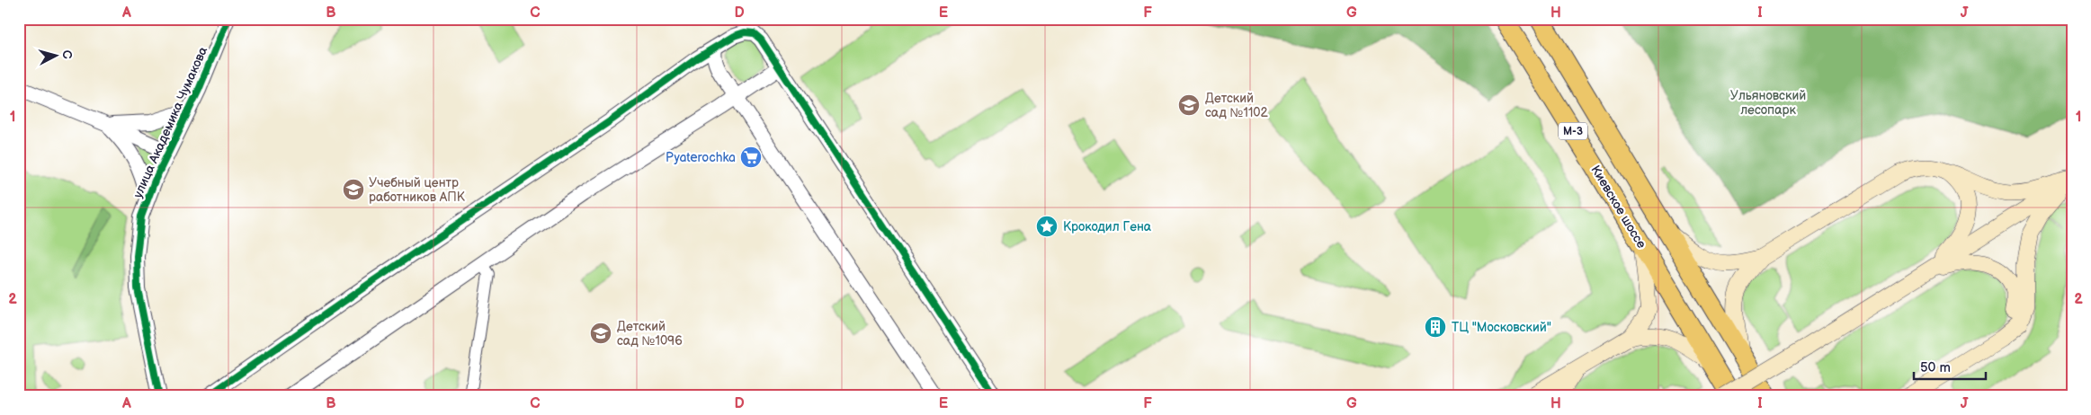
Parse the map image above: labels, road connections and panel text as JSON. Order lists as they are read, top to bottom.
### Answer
{
  "streets": {
    "highway": ["М-3", "Киевское шоссе"],
    "street": ["улица Академика Чумакова"]
  },
  "parks": ["Ульяновский лесопарк"],
  "places": {
    "school or university": ["Детский сад №1102", "Учебный центр работников АПК", "Детский сад №1096"],
    "supermarket": ["Pyaterochka"],
    "place": ["Крокодил Гена"],
    "building": ["ТЦ \"Московский\""]
  },
  "scale_bar": "50 m",
  "north": "right",
  "grid": {
    "columns": [
      "A",
      "B",
      "C",
      "D",
      "E",
      "F",
      "G",
      "H",
      "I",
      "J"
    ],
    "rows": ["1", "2"]
  }
}
